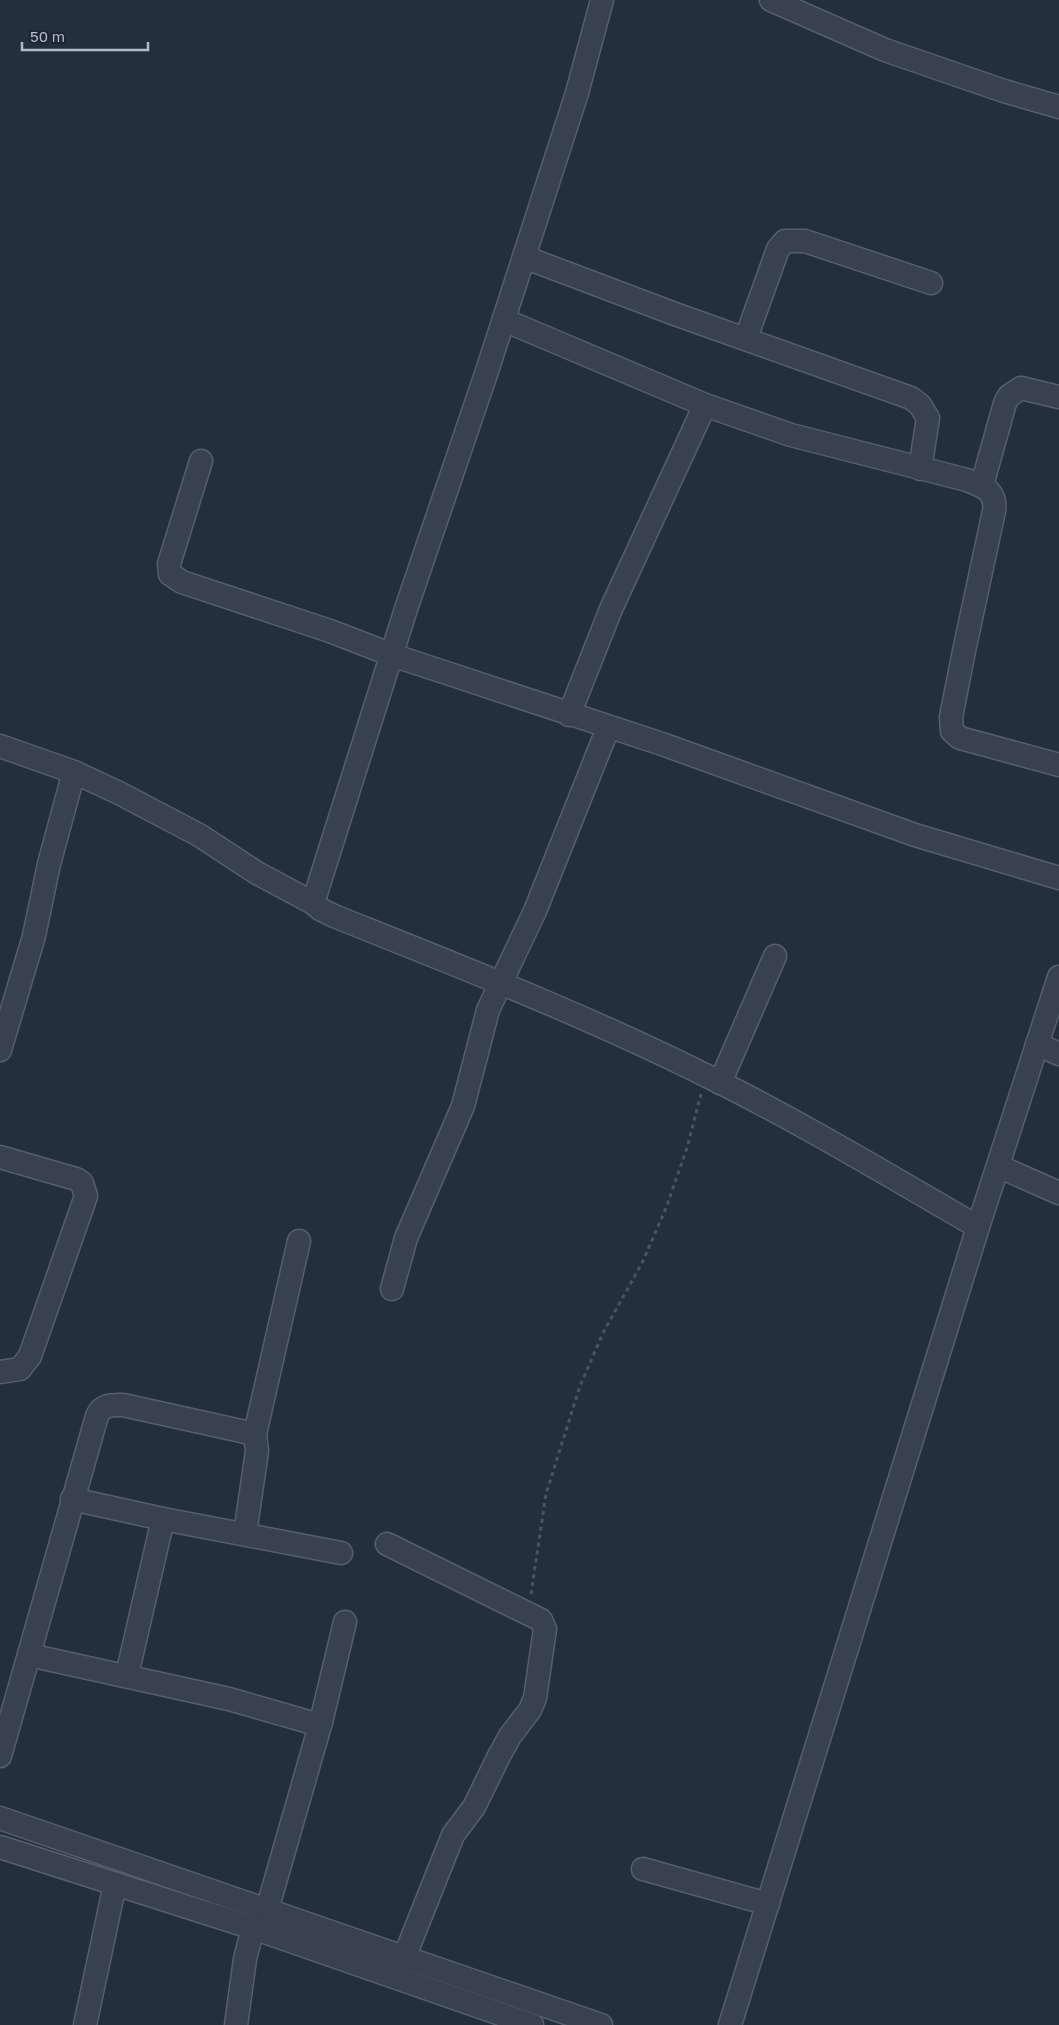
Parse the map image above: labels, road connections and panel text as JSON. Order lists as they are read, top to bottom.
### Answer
{
  "scale_bar": "50 m"
}
